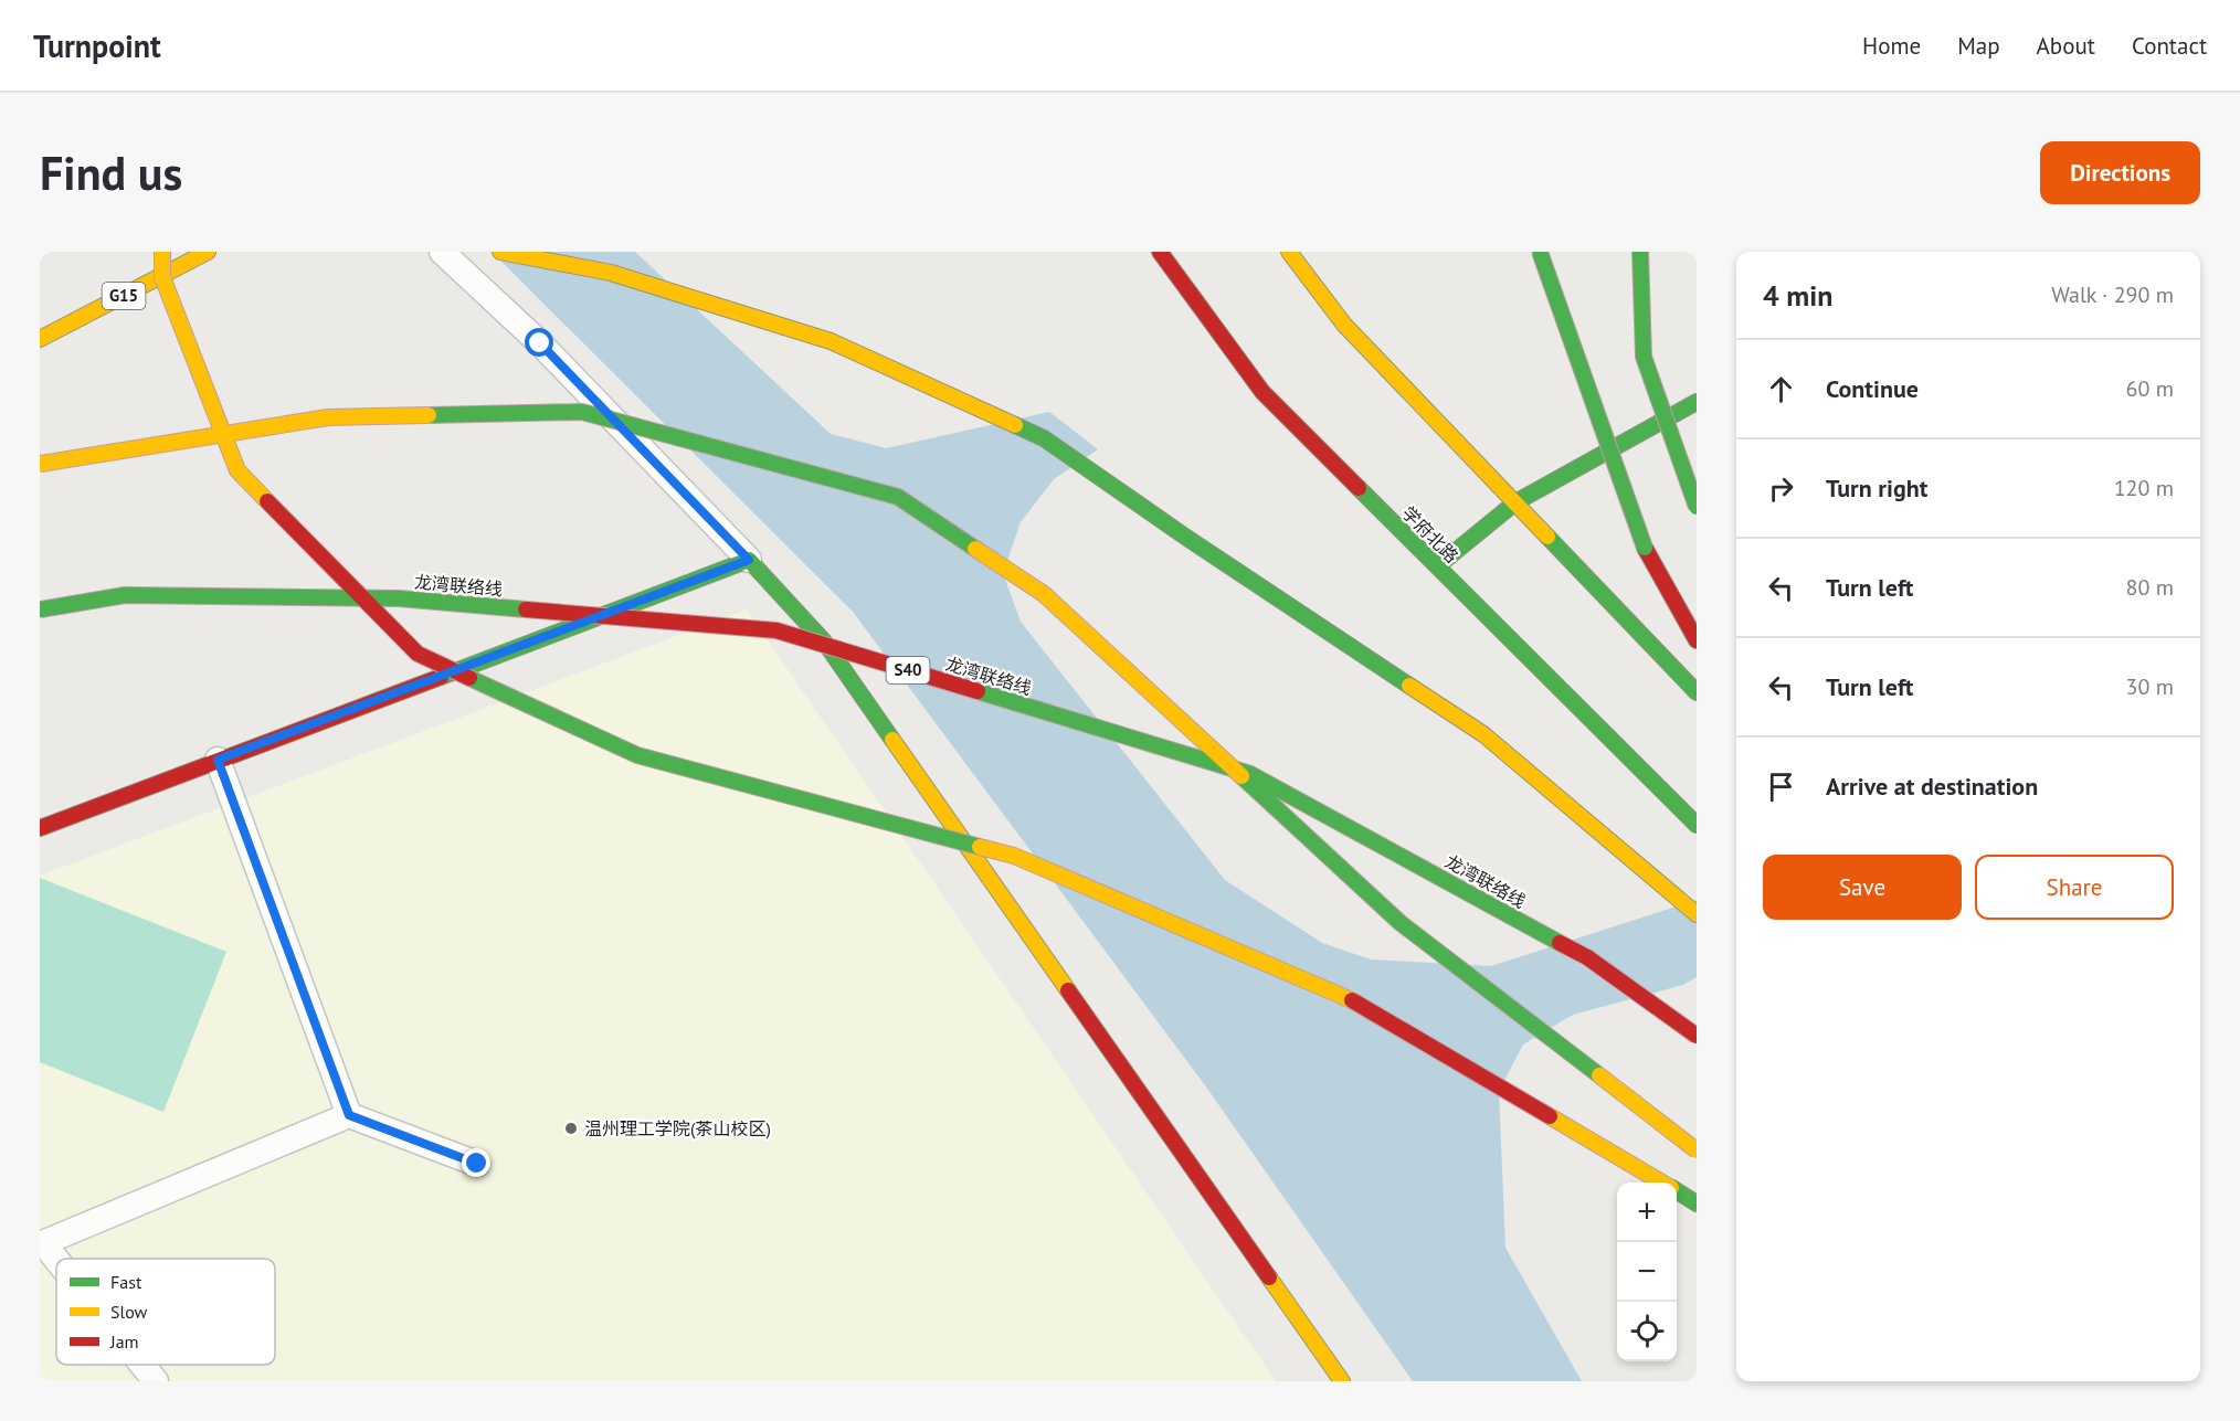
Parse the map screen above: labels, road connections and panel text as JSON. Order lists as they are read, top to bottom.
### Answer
{
  "streets": {
    "main road": [
      "G15",
      "学府北路",
      "龙湾联络线",
      "S40"
    ]
  },
  "places": ["温州理工学院(茶山校区)"],
  "legend": ["Fast", "Slow", "Jam"],
  "page": {
    "header": "Turnpoint",
    "nav": [
      "Home",
      "Map",
      "About",
      "Contact"
    ],
    "buttons": [
      "Directions",
      ["Save", "Share"]
    ],
    "title": "Find us",
    "heading": ["4 min", "Walk · 290 m"],
    "list": [
      ["Continue", "60 m"],
      ["Turn right", "120 m"],
      ["Turn left", "80 m"],
      ["Turn left", "30 m"],
      "Arrive at destination"
    ],
    "map_buttons": ["+", "−"]
  }
}
